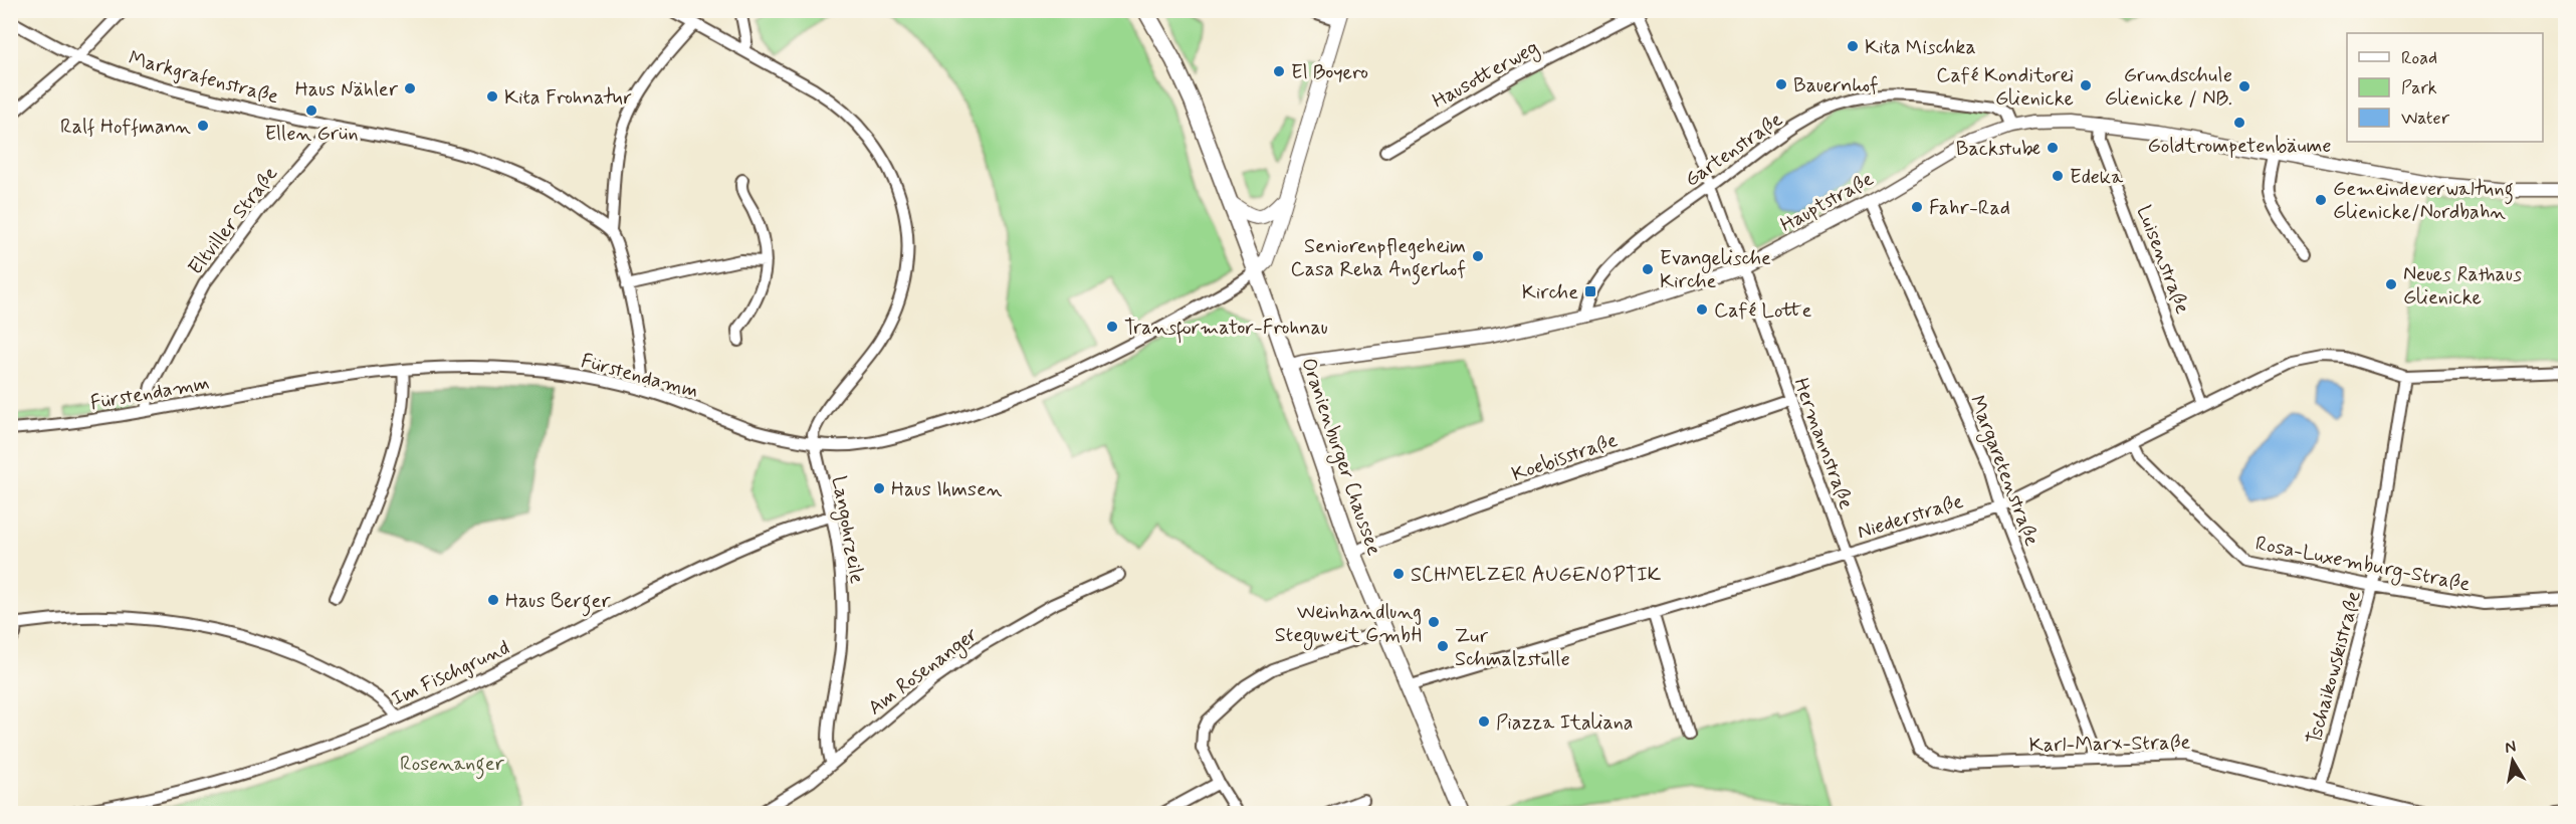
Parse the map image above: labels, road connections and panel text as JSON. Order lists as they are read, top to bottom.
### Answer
{
  "streets": {
    "main road": ["Oranienburger Chaussee"],
    "street": [
      "Hausotterweg",
      "Markgrafenstraße",
      "Gartenstraße",
      "Hauptstraße",
      "Eltviller Straße",
      "Luisenstraße",
      "Fürstendamm",
      "Hermannstraße",
      "Koebisstraße",
      "Margaretenstraße",
      "Niederstraße",
      "Langohrzeile",
      "Rosa-Luxemburg-Straße",
      "Tschaikowskistraße",
      "Am Rosenanger",
      "Im Fischgrund",
      "Karl-Marx-Straße"
    ]
  },
  "crossings": [
    ["Hausotterweg", "Hermannstraße"],
    ["Markgrafenstraße", "Eltviller Straße"],
    ["Gartenstraße", "Hauptstraße"],
    ["Gartenstraße", "Hermannstraße"],
    ["Hauptstraße", "Luisenstraße"],
    ["Hauptstraße", "Hermannstraße"],
    ["Hauptstraße", "Oranienburger Chaussee"],
    ["Hauptstraße", "Margaretenstraße"],
    ["Eltviller Straße", "Fürstendamm"],
    ["Luisenstraße", "Niederstraße"],
    ["Fürstendamm", "Oranienburger Chaussee"],
    ["Fürstendamm", "Langohrzeile"],
    ["Hermannstraße", "Koebisstraße"],
    ["Hermannstraße", "Niederstraße"],
    ["Hermannstraße", "Karl-Marx-Straße"],
    ["Oranienburger Chaussee", "Koebisstraße"],
    ["Oranienburger Chaussee", "Niederstraße"],
    ["Margaretenstraße", "Niederstraße"],
    ["Margaretenstraße", "Karl-Marx-Straße"],
    ["Niederstraße", "Rosa-Luxemburg-Straße"],
    ["Niederstraße", "Tschaikowskistraße"],
    ["Langohrzeile", "Am Rosenanger"],
    ["Langohrzeile", "Im Fischgrund"],
    ["Rosa-Luxemburg-Straße", "Tschaikowskistraße"],
    ["Tschaikowskistraße", "Karl-Marx-Straße"]
  ],
  "parks": ["Rosenanger"],
  "places": {
    "other": [
      "Kita Mischka",
      "El Boyero",
      "Bauernhof",
      "Café Konditorei Glienicke",
      "Grundschule Glienicke / NB.",
      "Haus Nähler",
      "Kita Frohnatur",
      "Ellen Grün",
      "Goldtrompetenbäume",
      "Ralf Hoffmann",
      "Backstube",
      "Edeka",
      "Gemeindeverwaltung Glienicke/Nordbahn",
      "Fahr-Rad",
      "Seniorenpflegeheim Casa Reha Angerhof",
      "Evangelische Kirche",
      "Neues Rathaus Glienicke",
      "Café Lotte",
      "Transformator-Frohnau",
      "Haus Ihmsen",
      "SCHMELZER AUGENOPTIK",
      "Haus Berger",
      "Weinhandlung Steguweit GmbH",
      "Zur Schmalzstulle",
      "Piazza Italiana"
    ],
    "transit": ["Kirche"]
  },
  "legend": ["Road", "Park", "Water"],
  "north": "top"
}
